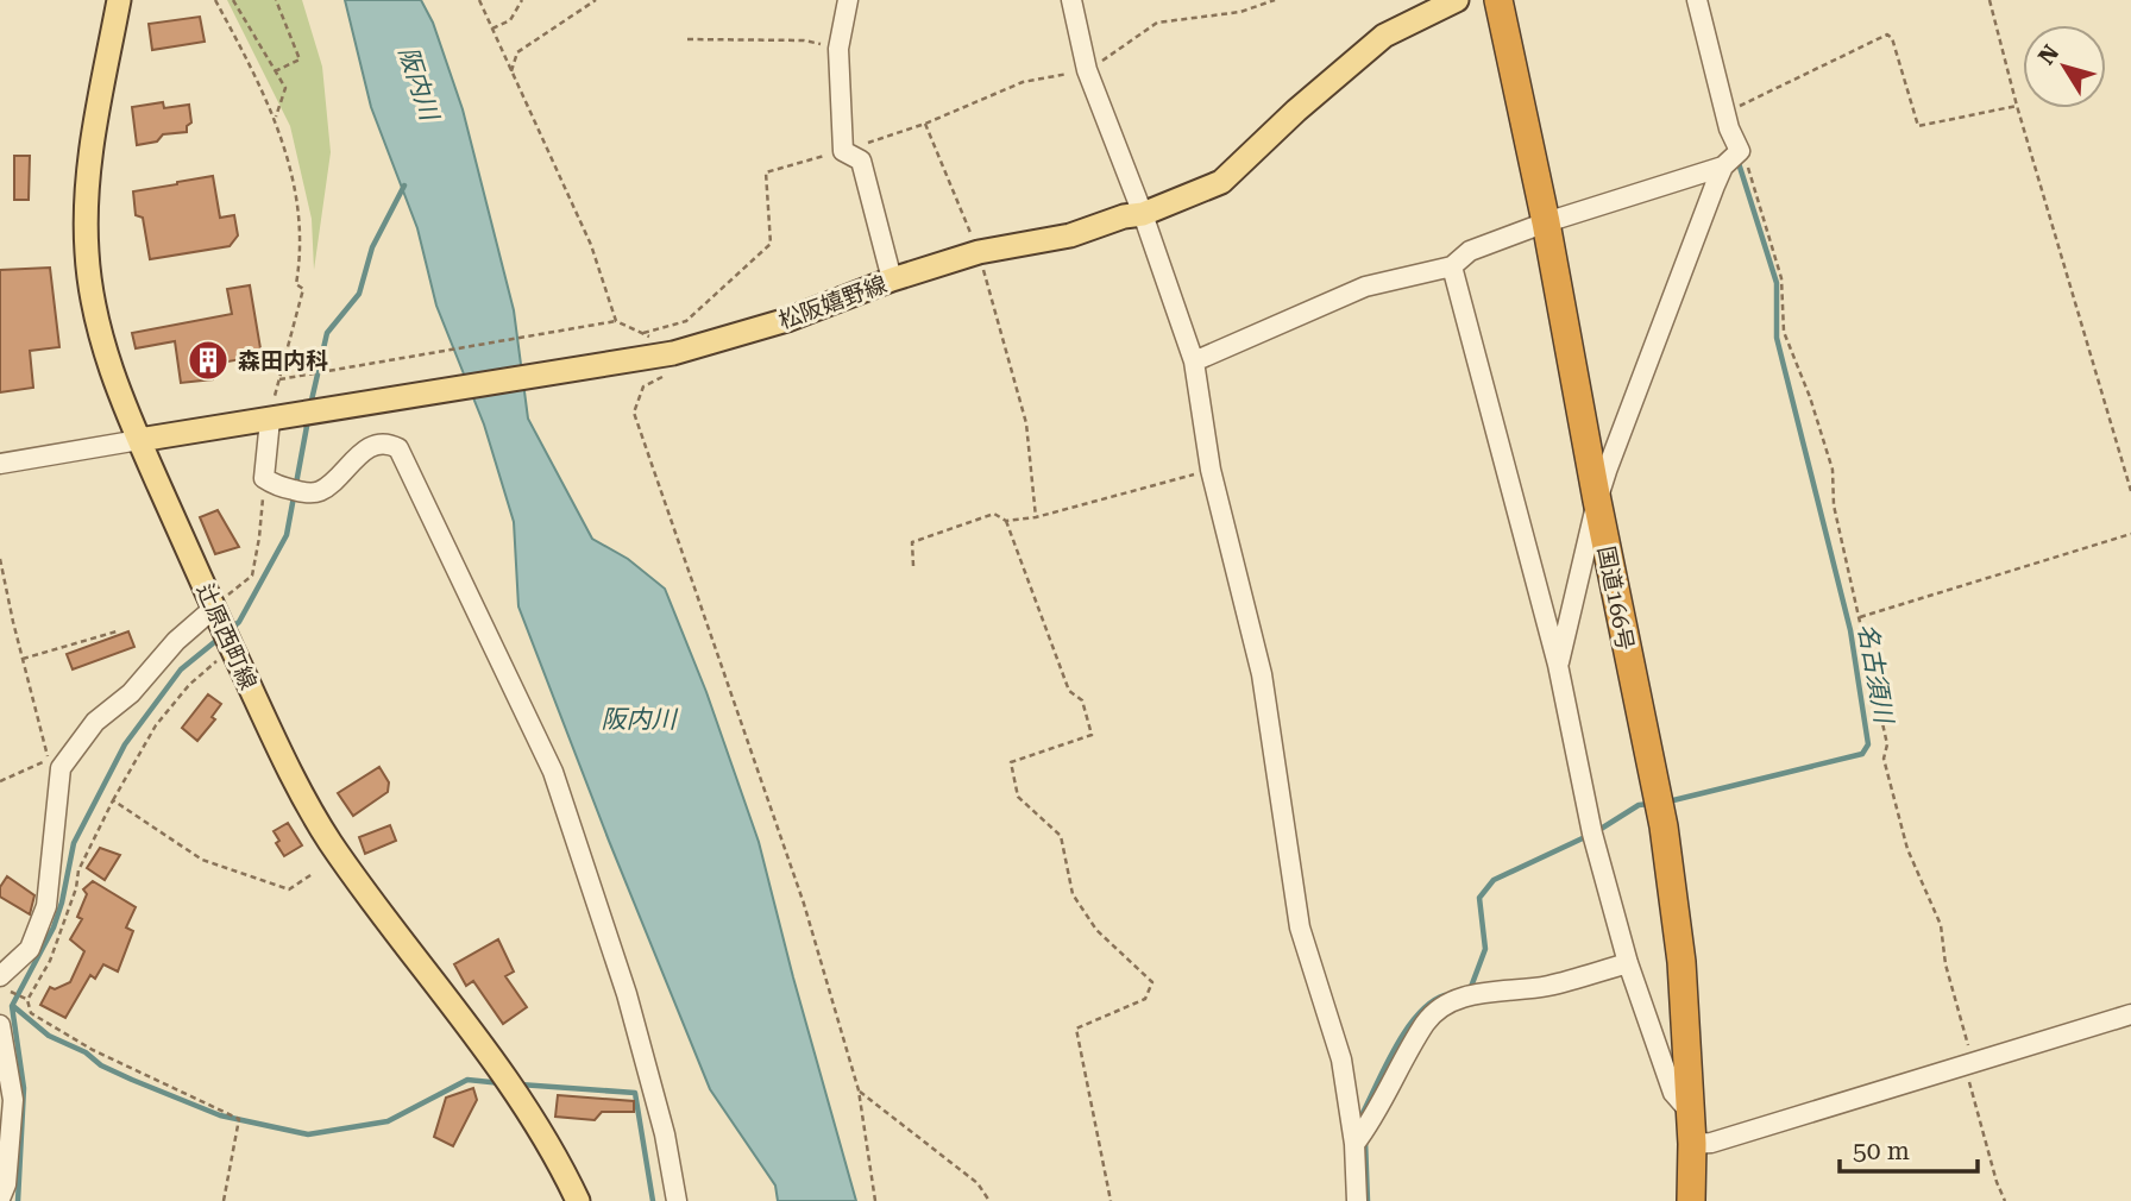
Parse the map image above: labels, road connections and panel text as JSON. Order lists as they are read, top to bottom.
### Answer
{
  "streets": {
    "highway": ["国道166号"],
    "main road": ["松阪嬉野線", "辻原西町線"]
  },
  "crossings": [
    ["松阪嬉野線", "辻原西町線"]
  ],
  "water": ["阪内川", "名古須川"],
  "places": {
    "building": ["森田内科"]
  },
  "scale_bar": "50 m",
  "north": "top left"
}
